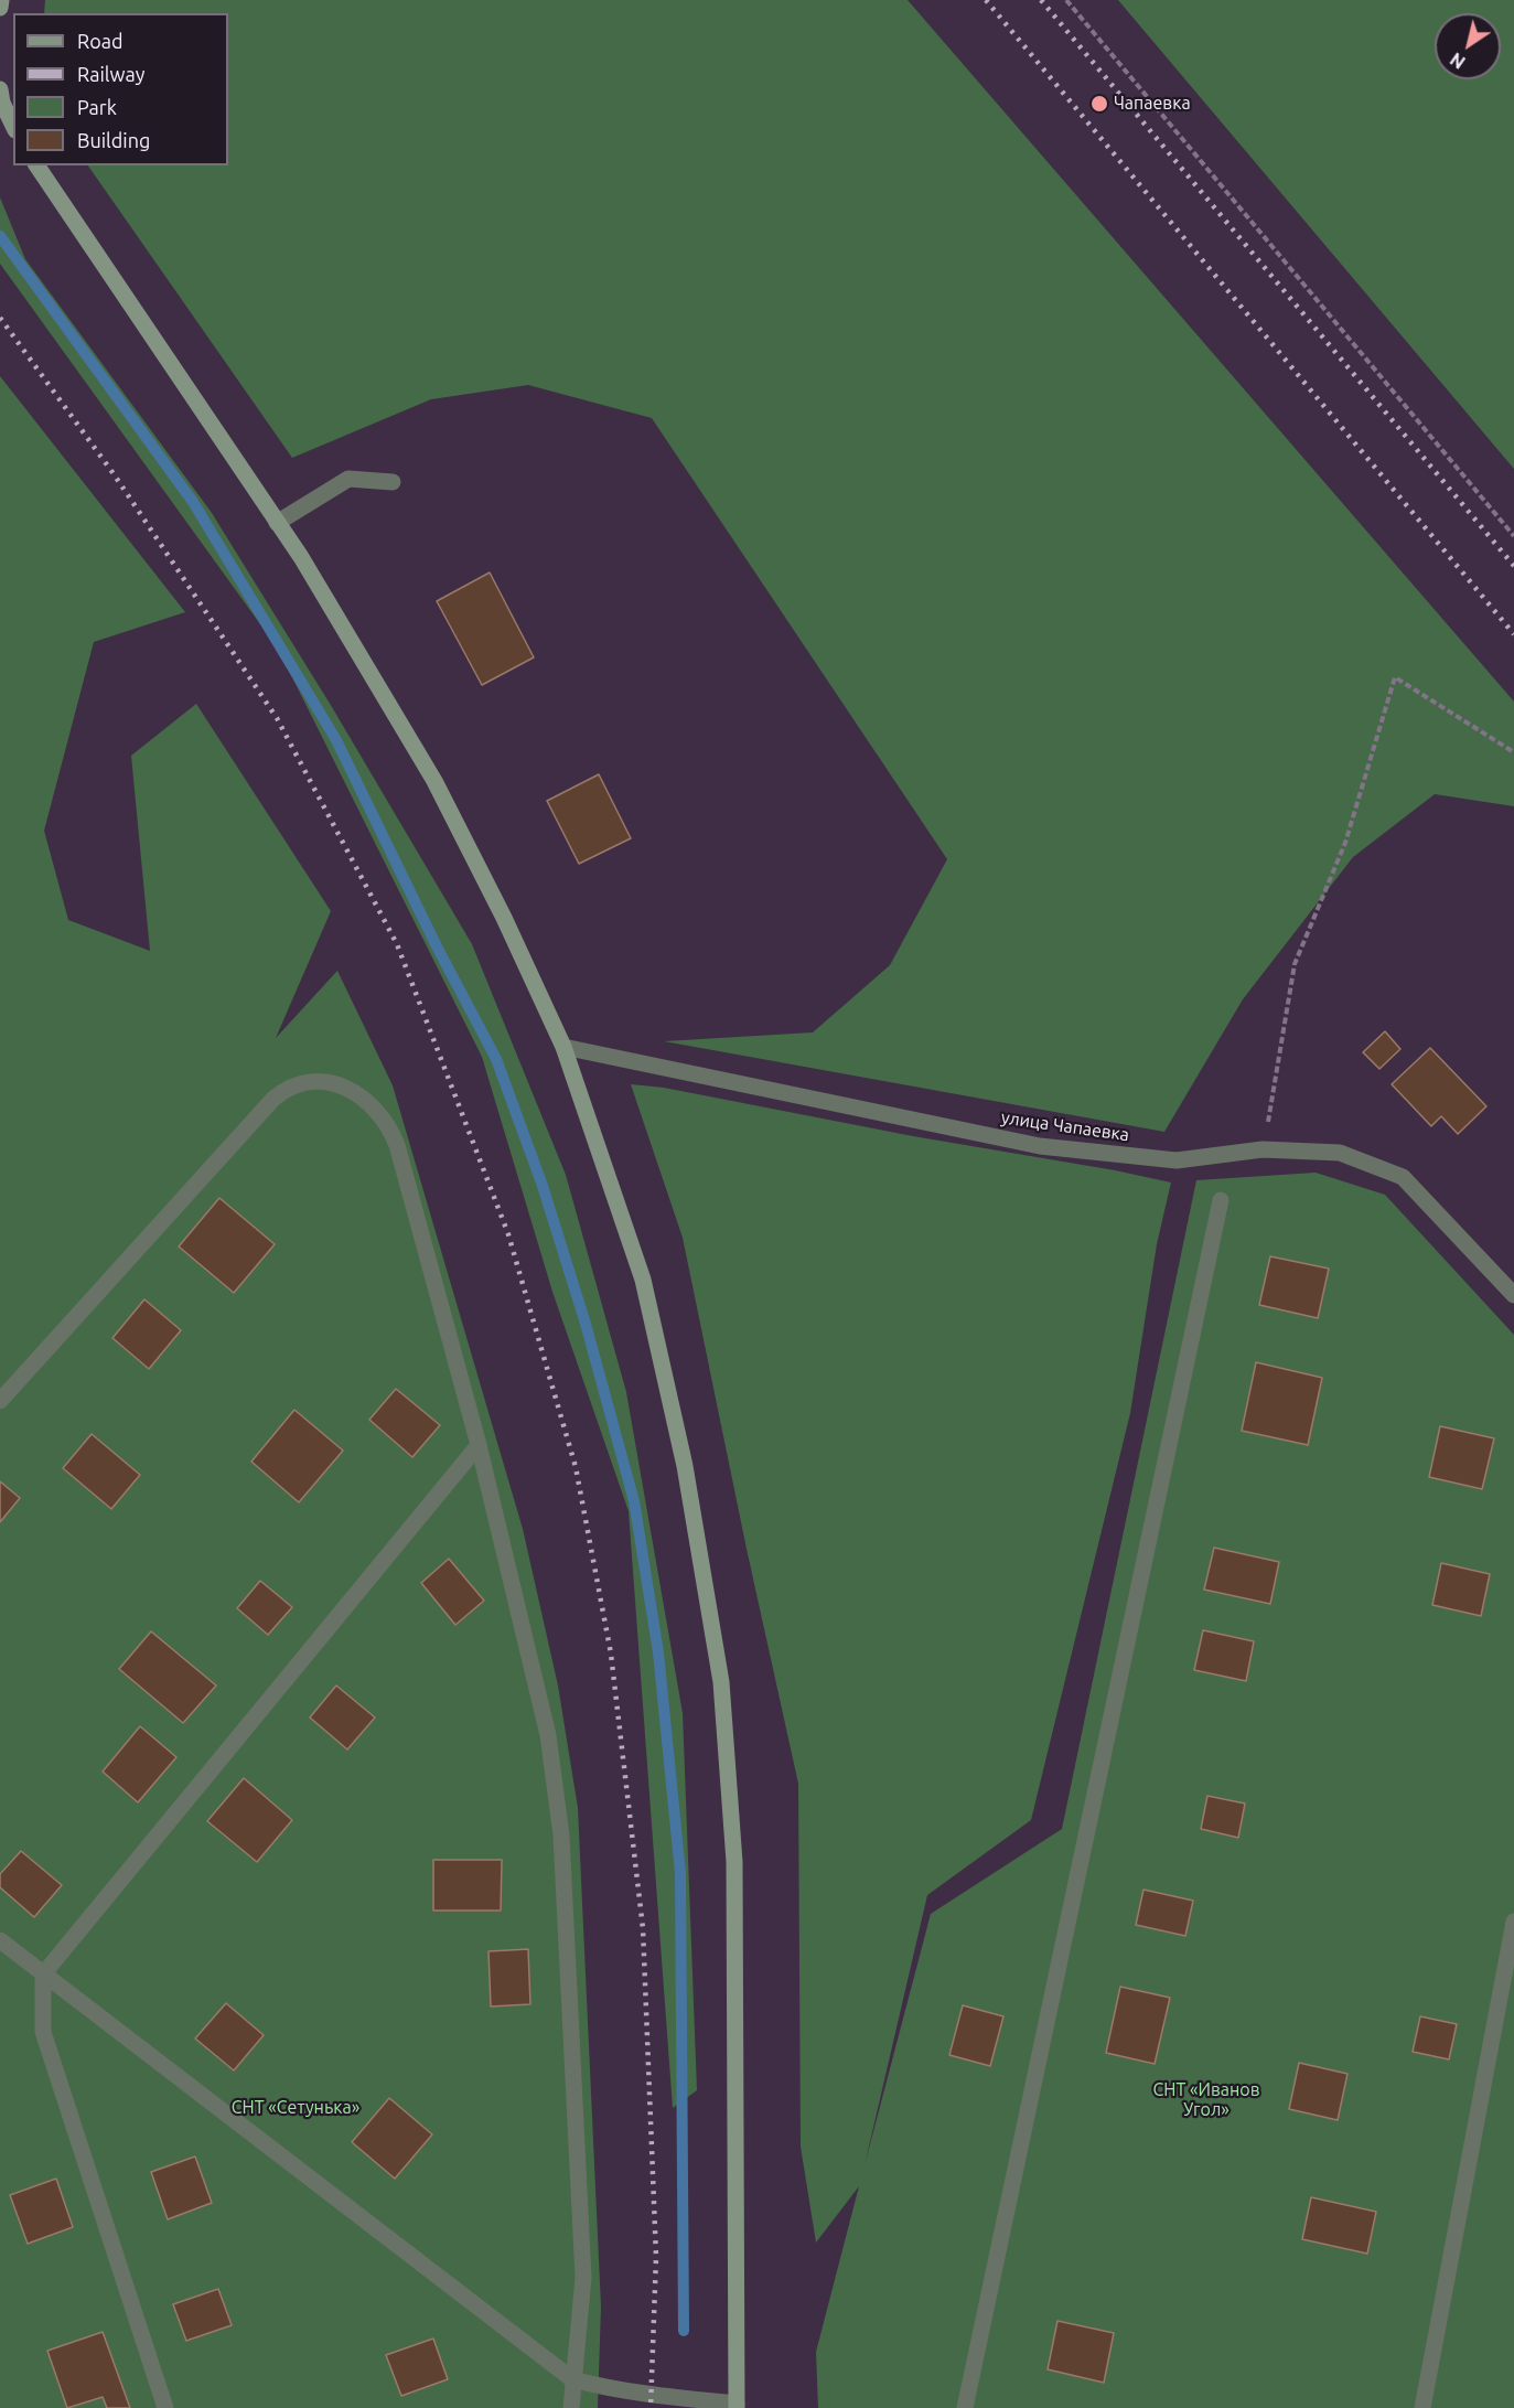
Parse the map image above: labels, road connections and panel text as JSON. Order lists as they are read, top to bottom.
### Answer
{
  "streets": {
    "street": ["улица Чапаевка"]
  },
  "parks": ["СНТ «Иванов Угол»", "СНТ «Сетунька»"],
  "places": ["Чапаевка"],
  "legend": [
    "Road",
    "Railway",
    "Park",
    "Building"
  ],
  "north": "bottom left"
}
